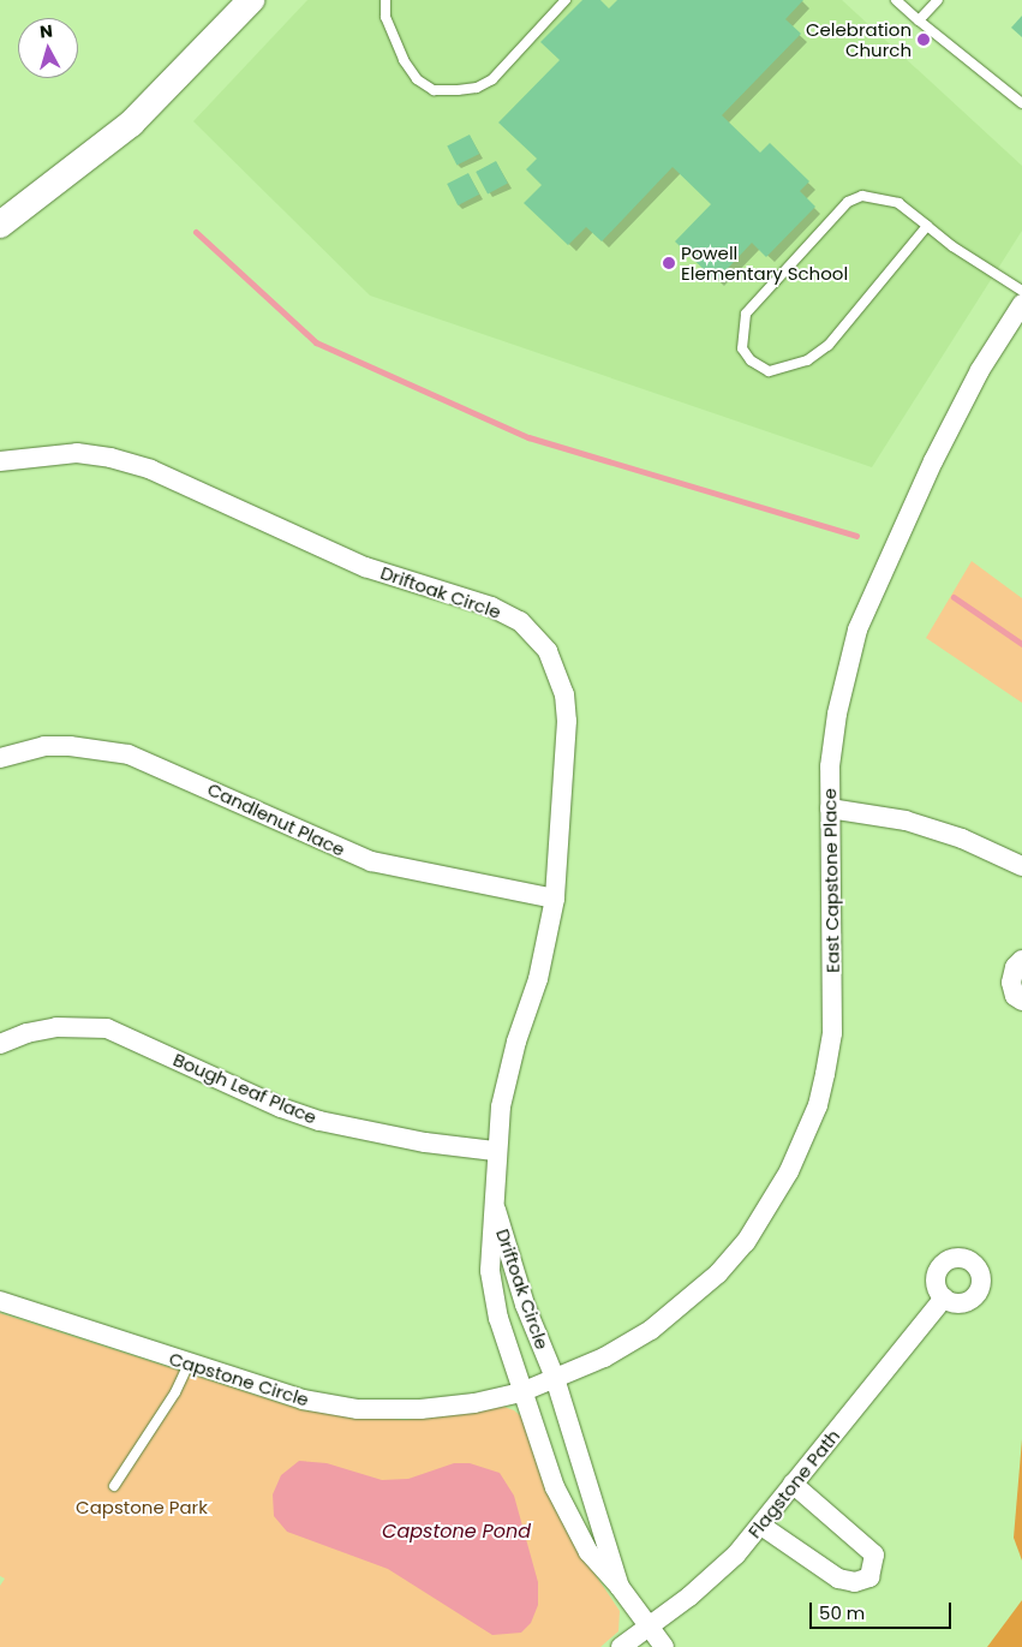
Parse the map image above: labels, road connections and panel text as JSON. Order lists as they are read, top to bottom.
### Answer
{
  "streets": {
    "street": [
      "Driftoak Circle",
      "Candlenut Place",
      "East Capstone Place",
      "Bough Leaf Place",
      "Capstone Circle",
      "Flagstone Path"
    ]
  },
  "crossings": [
    ["Driftoak Circle", "Candlenut Place"],
    ["Driftoak Circle", "East Capstone Place"],
    ["Driftoak Circle", "Bough Leaf Place"],
    ["Driftoak Circle", "Capstone Circle"],
    ["East Capstone Place", "Capstone Circle"]
  ],
  "water": ["Capstone Pond"],
  "parks": ["Capstone Park"],
  "places": ["Celebration Church", "Powell Elementary School"],
  "scale_bar": "50 m",
  "north": "top"
}
